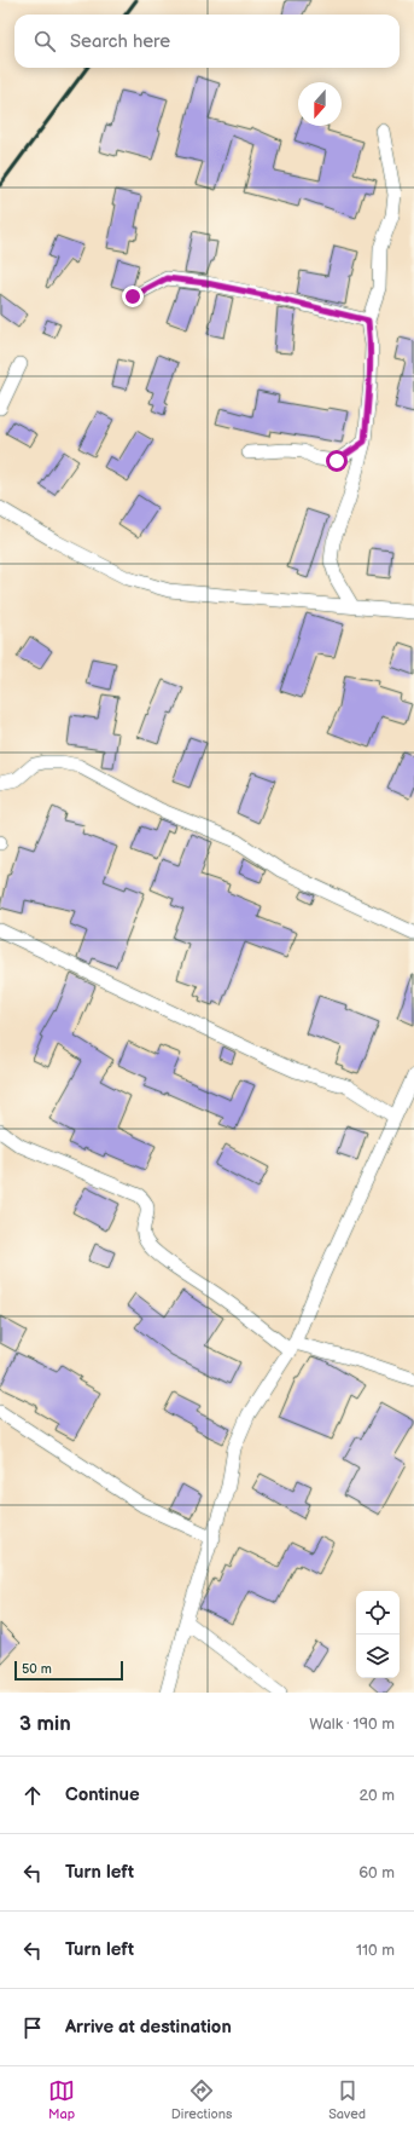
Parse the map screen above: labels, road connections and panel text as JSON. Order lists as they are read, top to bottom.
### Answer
{
  "scale_bar": "50 m",
  "north": "bottom",
  "page": {
    "search": "Search here",
    "scale": "50 m",
    "heading": ["3 min", "Walk · 190 m"],
    "list": [
      ["Continue", "20 m"],
      ["Turn left", "60 m"],
      ["Turn left", "110 m"],
      "Arrive at destination"
    ],
    "nav": ["Map", "Directions", "Saved"]
  }
}
